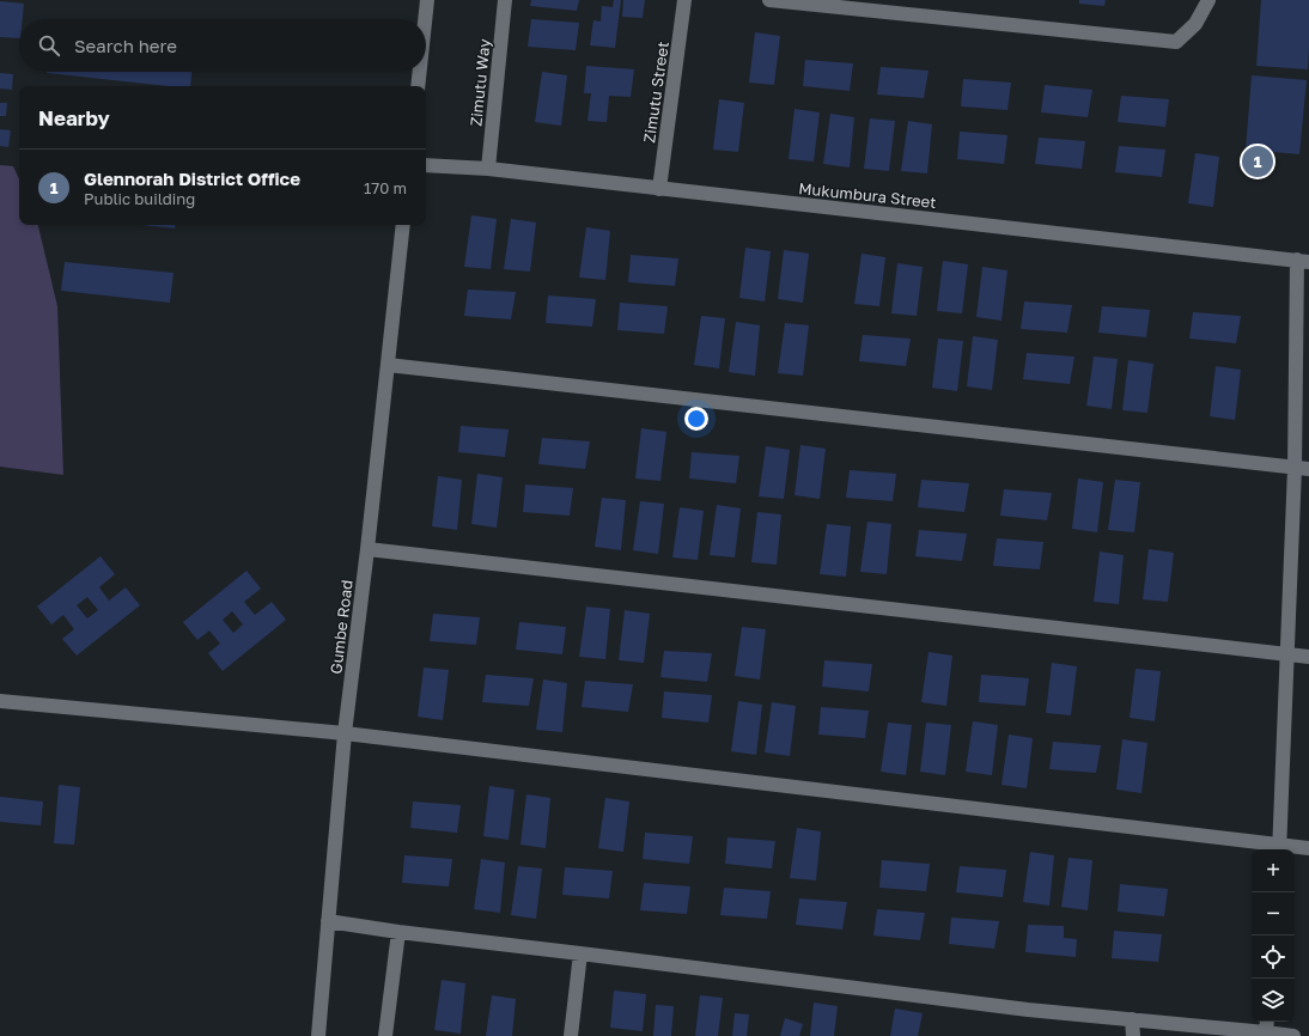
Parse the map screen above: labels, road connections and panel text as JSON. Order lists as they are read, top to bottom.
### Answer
{
  "streets": {
    "street": [
      "Zimutu Way",
      "Zimutu Street",
      "Mukumbura Street",
      "Gumbe Road"
    ]
  },
  "crossings": [
    ["Zimutu Way", "Mukumbura Street"],
    ["Zimutu Street", "Mukumbura Street"]
  ],
  "page": {
    "search": "Search here",
    "heading": "Nearby",
    "pins": "1",
    "list": [
      {
        "mark": "1",
        "name": "Glennorah District Office",
        "note": "Public building",
        "value": "170 m"
      }
    ],
    "map_buttons": ["+", "−"]
  }
}
